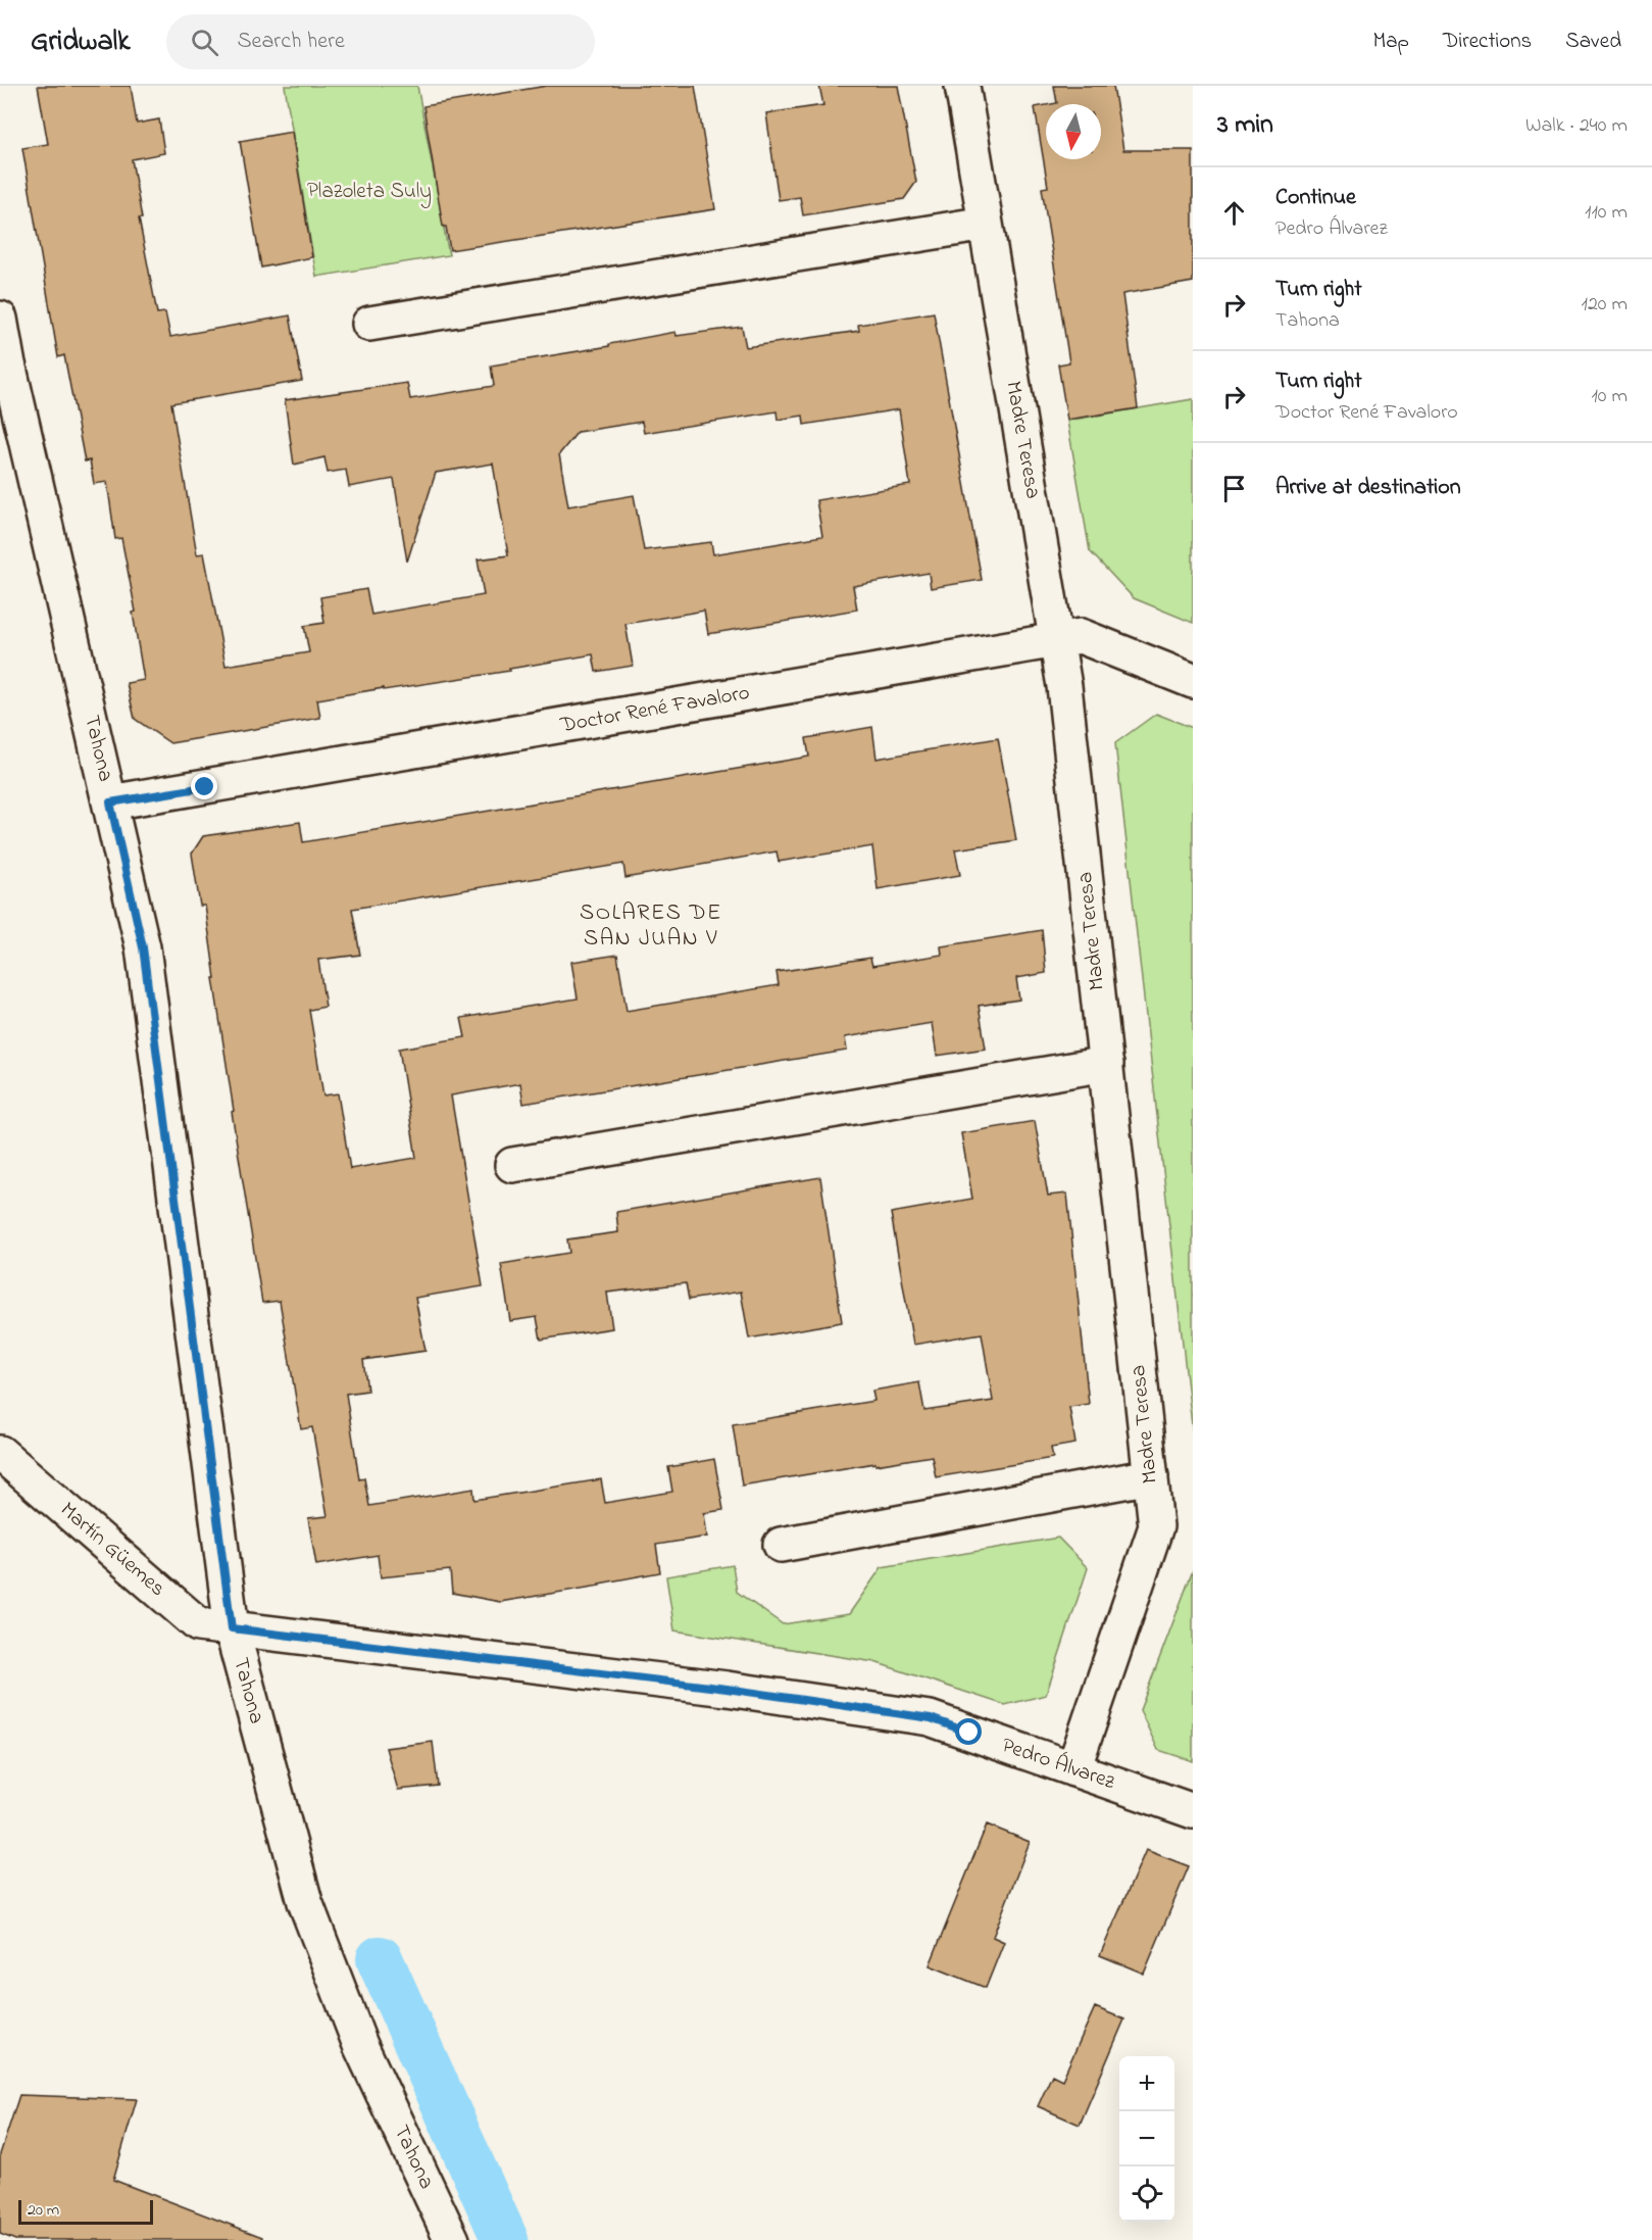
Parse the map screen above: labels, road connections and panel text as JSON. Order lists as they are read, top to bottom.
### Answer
{
  "streets": {
    "street": [
      "Madre Teresa",
      "Doctor René Favaloro",
      "Tahona",
      "Martín Güemes",
      "Pedro Álvarez"
    ]
  },
  "crossings": [
    ["Madre Teresa", "Doctor René Favaloro"],
    ["Madre Teresa", "Pedro Álvarez"],
    ["Doctor René Favaloro", "Tahona"],
    ["Tahona", "Martín Güemes"],
    ["Tahona", "Pedro Álvarez"],
    ["Martín Güemes", "Pedro Álvarez"]
  ],
  "districts": ["SOLARES DE SAN JUAN V"],
  "parks": ["Plazoleta Suly"],
  "scale_bar": "20 m",
  "north": "bottom",
  "page": {
    "header": "Gridwalk",
    "search": "Search here",
    "nav": ["Map", "Directions", "Saved"],
    "heading": ["3 min", "Walk · 240 m"],
    "list": [
      ["Continue", "Pedro Álvarez", "110 m"],
      ["Turn right", "Tahona", "120 m"],
      ["Turn right", "Doctor René Favaloro", "10 m"],
      "Arrive at destination"
    ],
    "map_buttons": ["+", "−"],
    "scale": "20 m"
  }
}
